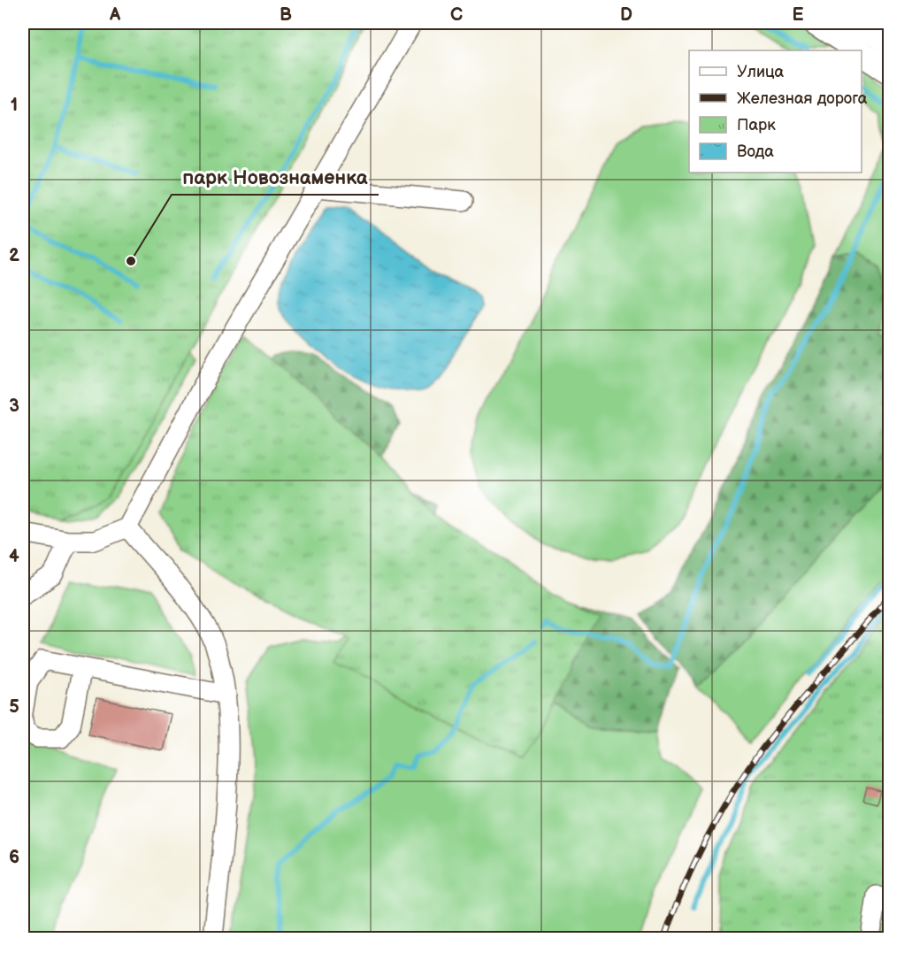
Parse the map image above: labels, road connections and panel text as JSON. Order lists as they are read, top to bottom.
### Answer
{
  "places": ["парк Новознаменка"],
  "legend": [
    "Улица",
    "Железная дорога",
    "Парк",
    "Вода"
  ],
  "grid": {
    "columns": [
      "A",
      "B",
      "C",
      "D",
      "E"
    ],
    "rows": [
      "1",
      "2",
      "3",
      "4",
      "5",
      "6"
    ]
  }
}
